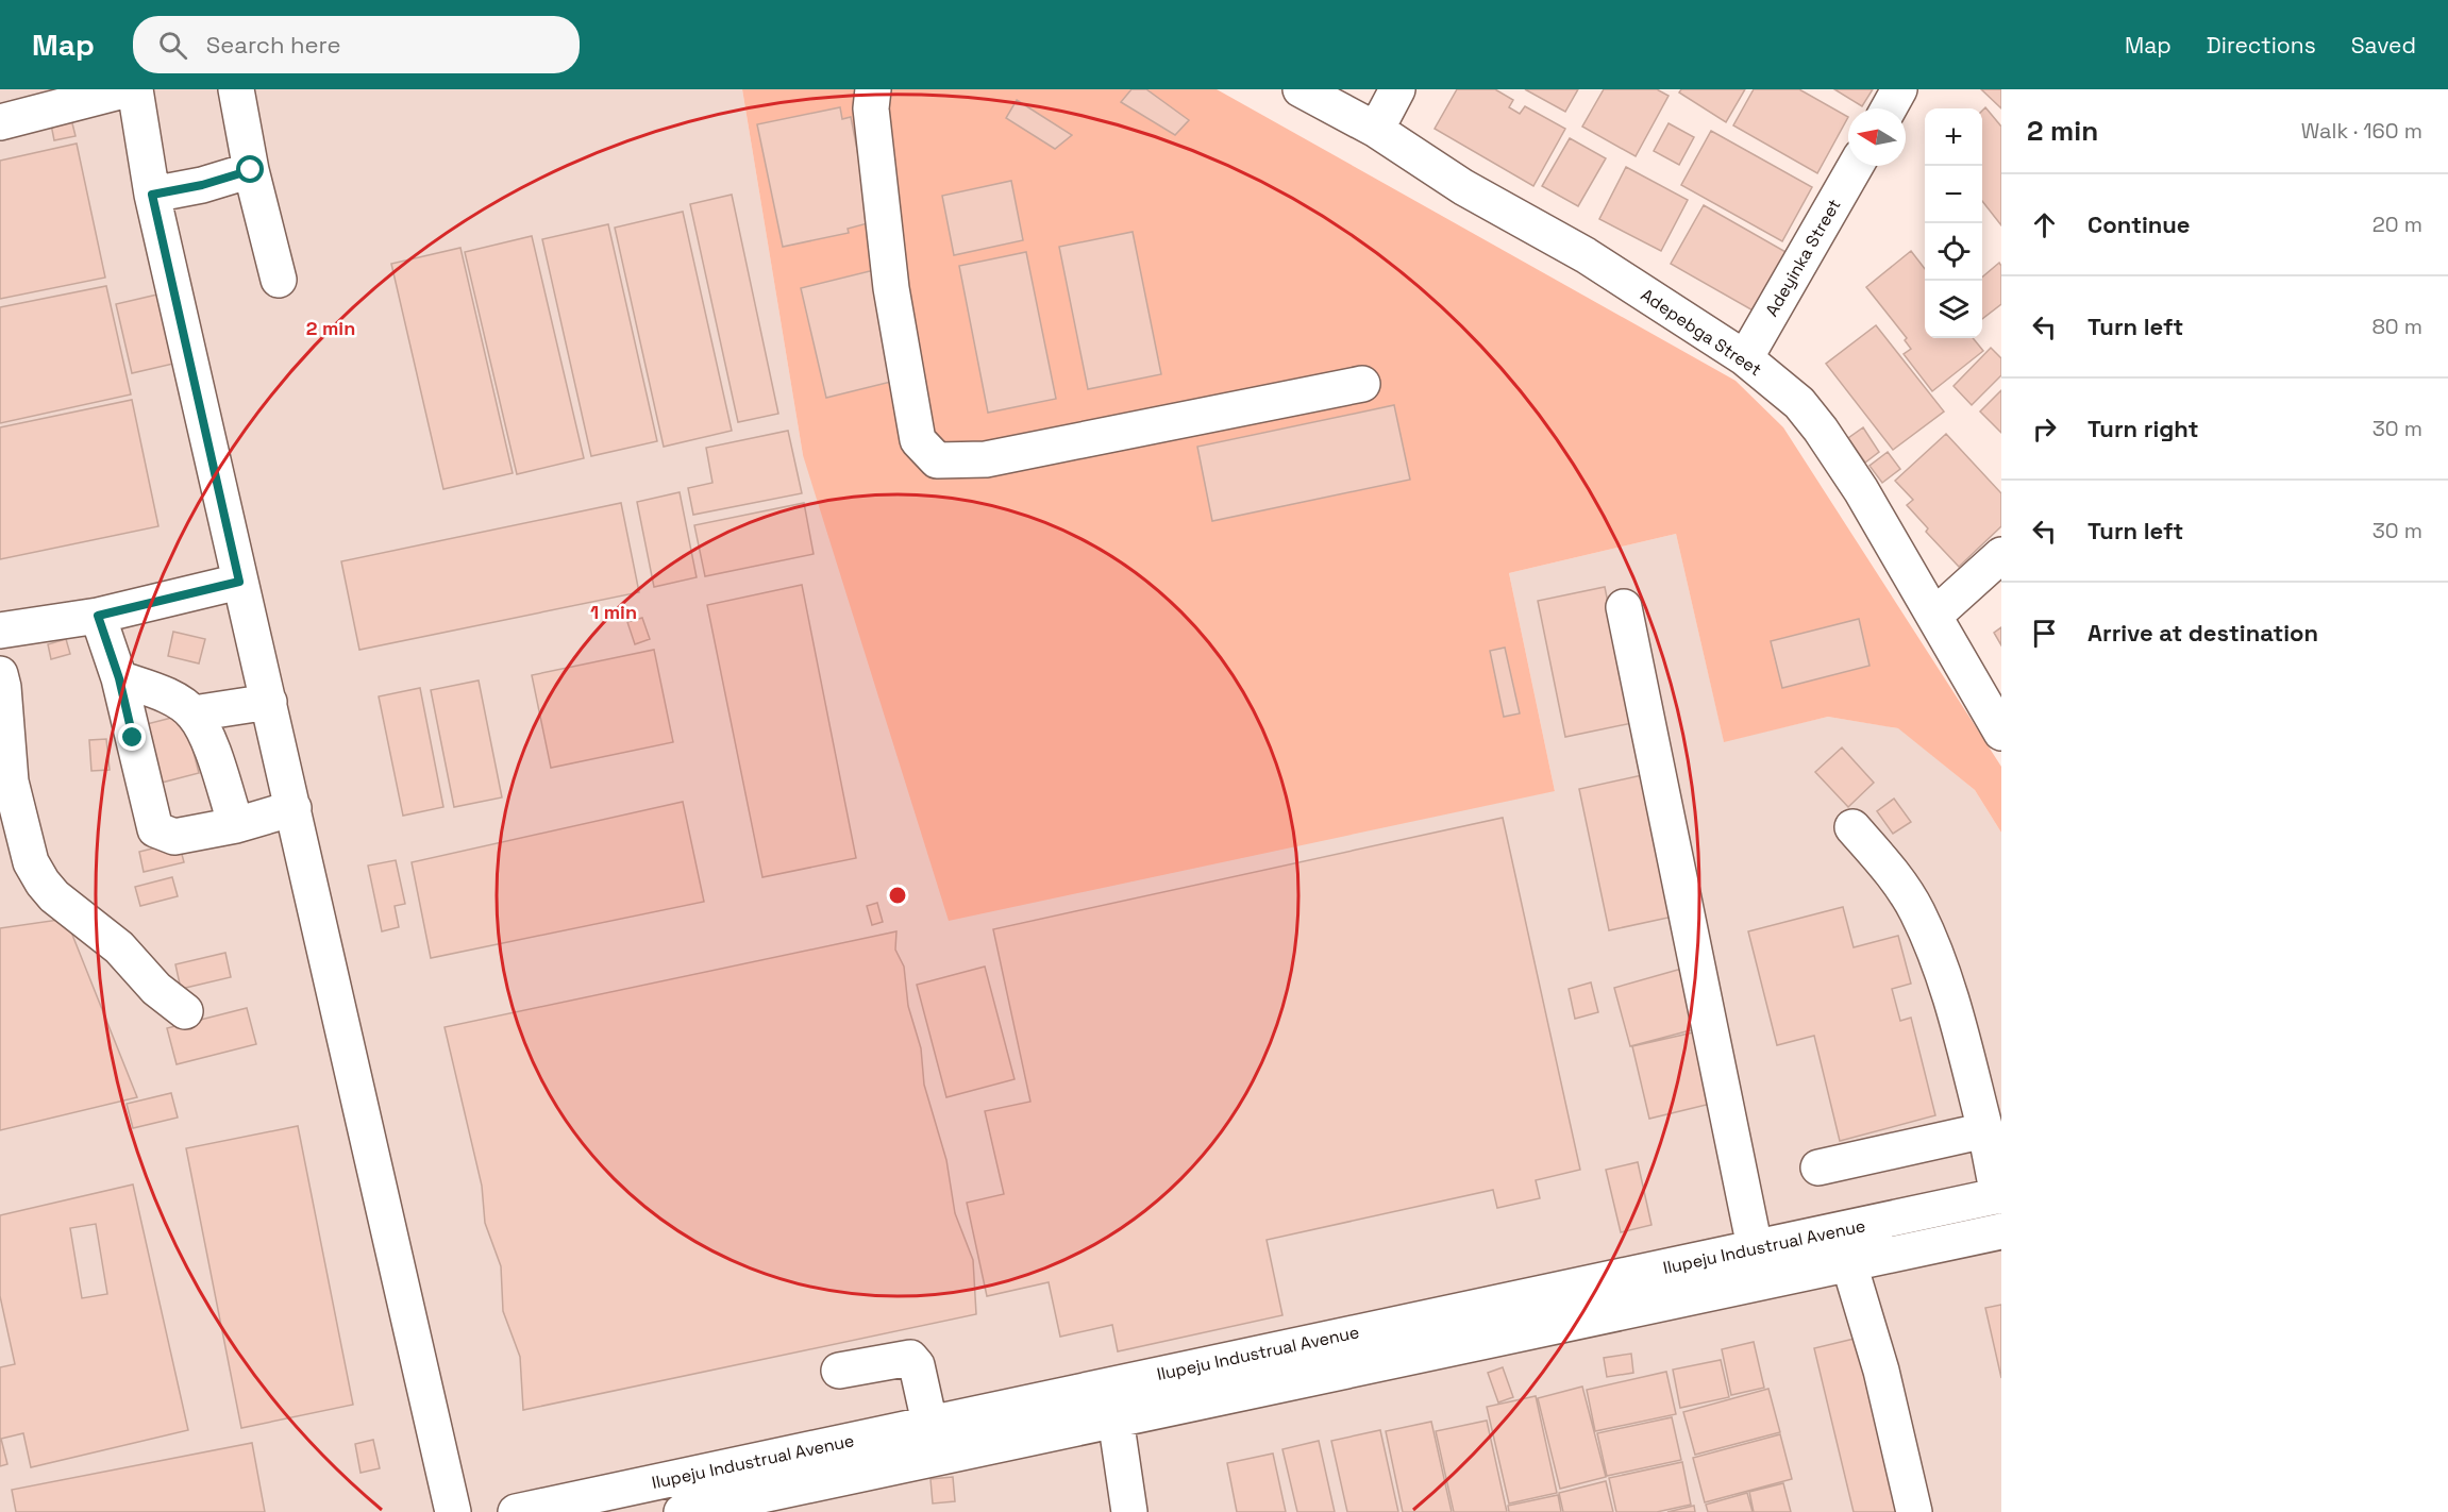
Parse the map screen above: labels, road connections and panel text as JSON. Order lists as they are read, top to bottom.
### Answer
{
  "streets": {
    "street": ["Adeyinka Street", "Adepebga Street", "Ilupeju Industrual Avenue"]
  },
  "crossings": [
    ["Adeyinka Street", "Adepebga Street"]
  ],
  "north": "left",
  "page": {
    "header": "Map",
    "search": "Search here",
    "nav": ["Map", "Directions", "Saved"],
    "heading": ["2 min", "Walk · 160 m"],
    "map_buttons": ["+", "−"],
    "list": [
      ["Continue", "20 m"],
      ["Turn left", "80 m"],
      ["Turn right", "30 m"],
      ["Turn left", "30 m"],
      "Arrive at destination"
    ]
  },
  "rings": ["2 min", "1 min"]
}
